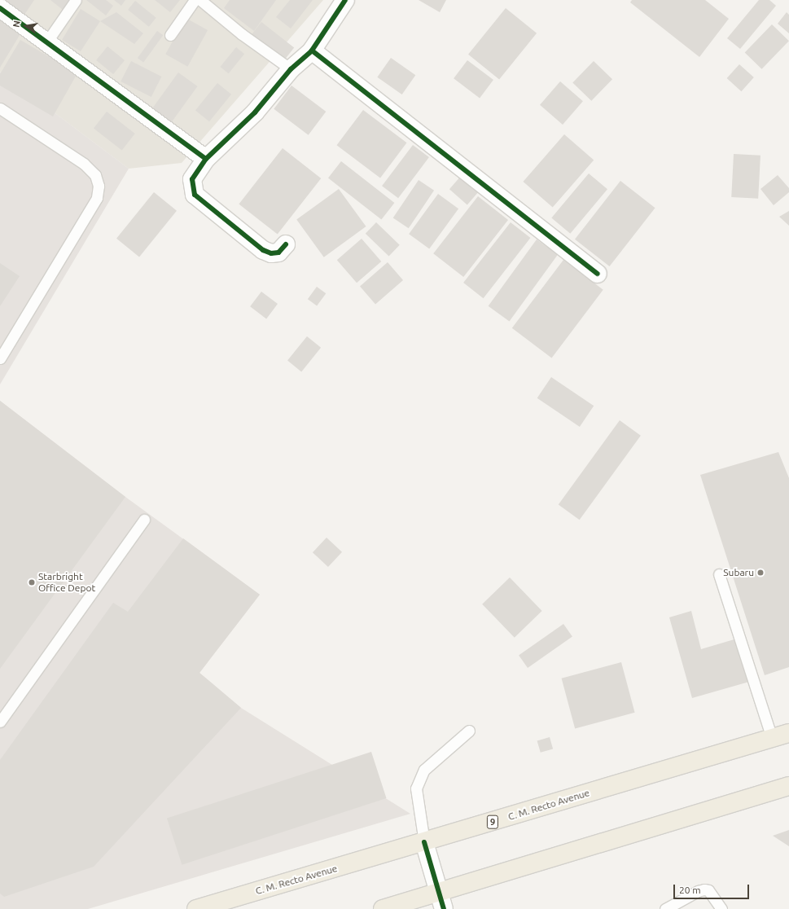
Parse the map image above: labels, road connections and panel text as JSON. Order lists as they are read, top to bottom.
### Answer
{
  "streets": {
    "highway": ["C. M. Recto Avenue", "9"]
  },
  "places": ["Subaru", "Starbright Office Depot"],
  "scale_bar": "20 m",
  "north": "left"
}
